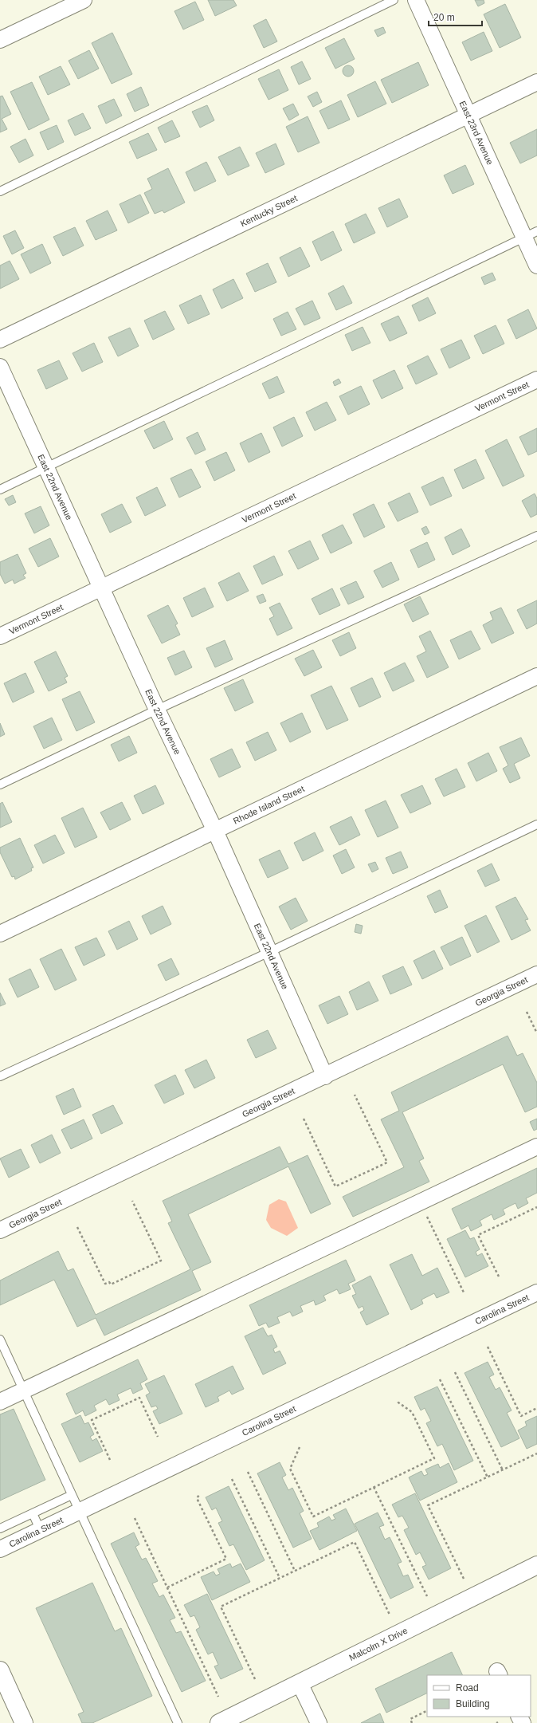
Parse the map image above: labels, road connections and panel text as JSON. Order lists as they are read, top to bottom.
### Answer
{
  "streets": {
    "street": [
      "East 23rd Avenue",
      "Kentucky Street",
      "Vermont Street",
      "East 22nd Avenue",
      "Rhode Island Street",
      "Georgia Street",
      "Carolina Street",
      "Malcolm X Drive"
    ]
  },
  "crossings": [
    ["East 23rd Avenue", "Kentucky Street"],
    ["Vermont Street", "East 22nd Avenue"],
    ["East 22nd Avenue", "Rhode Island Street"],
    ["East 22nd Avenue", "Georgia Street"]
  ],
  "legend": ["Road", "Building"],
  "scale_bar": "20 m"
}
